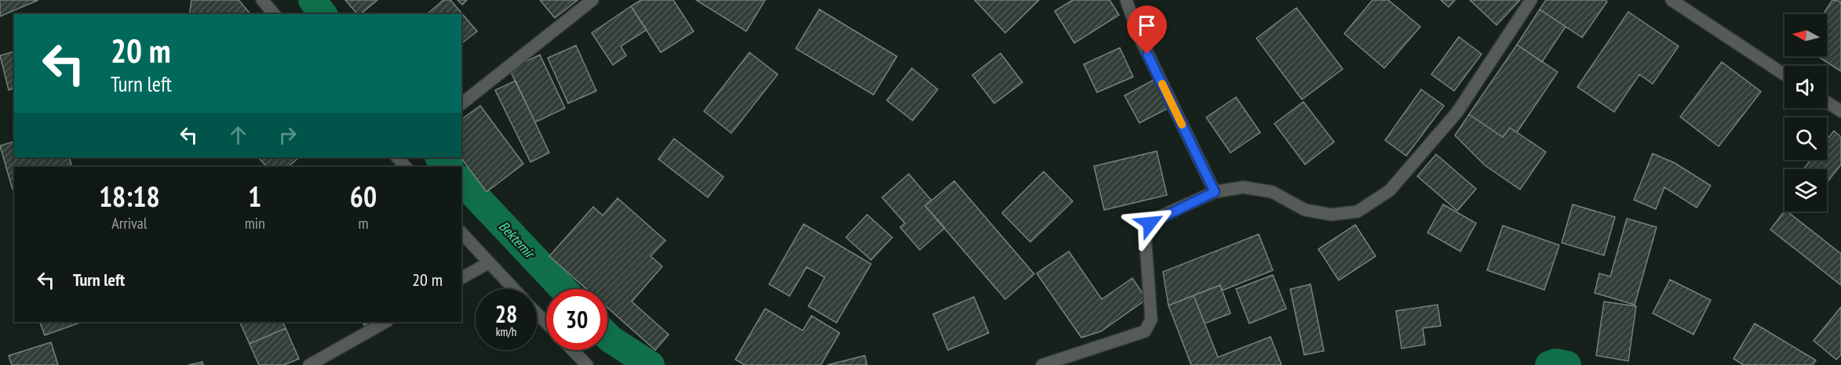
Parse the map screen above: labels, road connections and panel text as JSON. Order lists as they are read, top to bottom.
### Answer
{
  "water": ["Bektemir"],
  "north": "left",
  "page": {
    "turn": ["20 m", "Turn left"],
    "eta": [
      "18:18",
      "Arrival",
      "1",
      "min",
      "60",
      "m"
    ],
    "list": [
      {
        "name": "Turn left",
        "value": "20 m"
      }
    ],
    "speed": "28 km/h",
    "limit": "30"
  }
}
